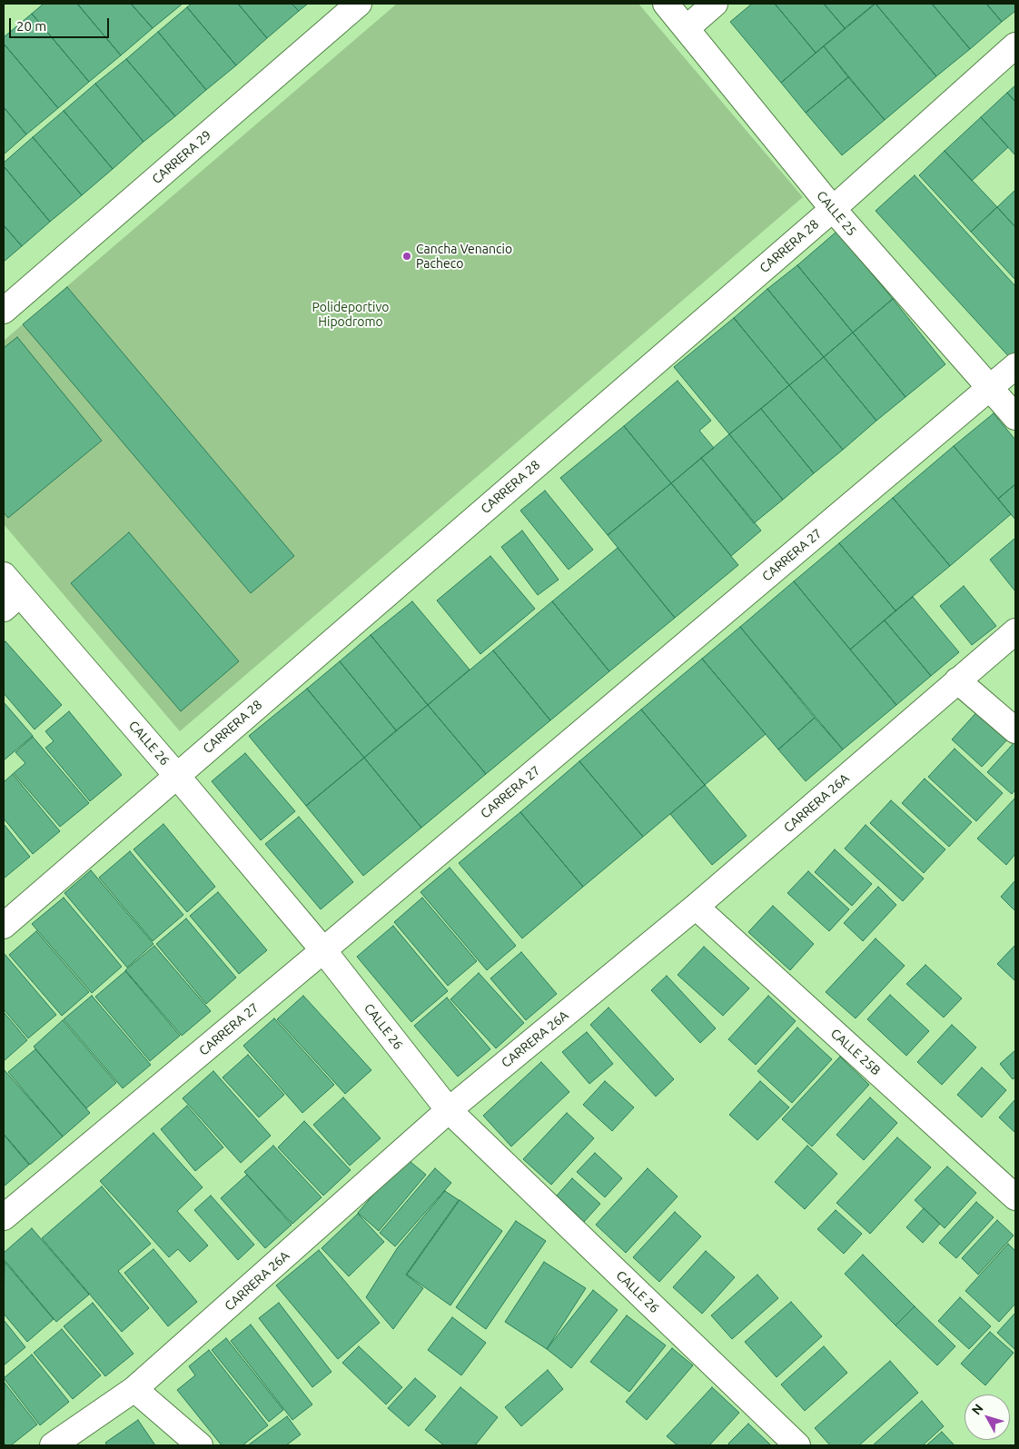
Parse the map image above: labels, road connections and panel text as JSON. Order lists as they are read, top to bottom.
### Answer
{
  "streets": {
    "street": [
      "CARRERA 29",
      "CALLE 25",
      "CARRERA 28",
      "CARRERA 27",
      "CALLE 26",
      "CARRERA 26A",
      "CALLE 25B"
    ]
  },
  "crossings": [
    ["CALLE 25", "CARRERA 28"],
    ["CALLE 25", "CARRERA 27"],
    ["CARRERA 28", "CALLE 26"],
    ["CARRERA 27", "CALLE 26"],
    ["CALLE 26", "CARRERA 26A"],
    ["CARRERA 26A", "CALLE 25B"]
  ],
  "parks": ["Polideportivo Hipodromo"],
  "places": ["Cancha Venancio Pacheco"],
  "scale_bar": "20 m",
  "north": "top left"
}
